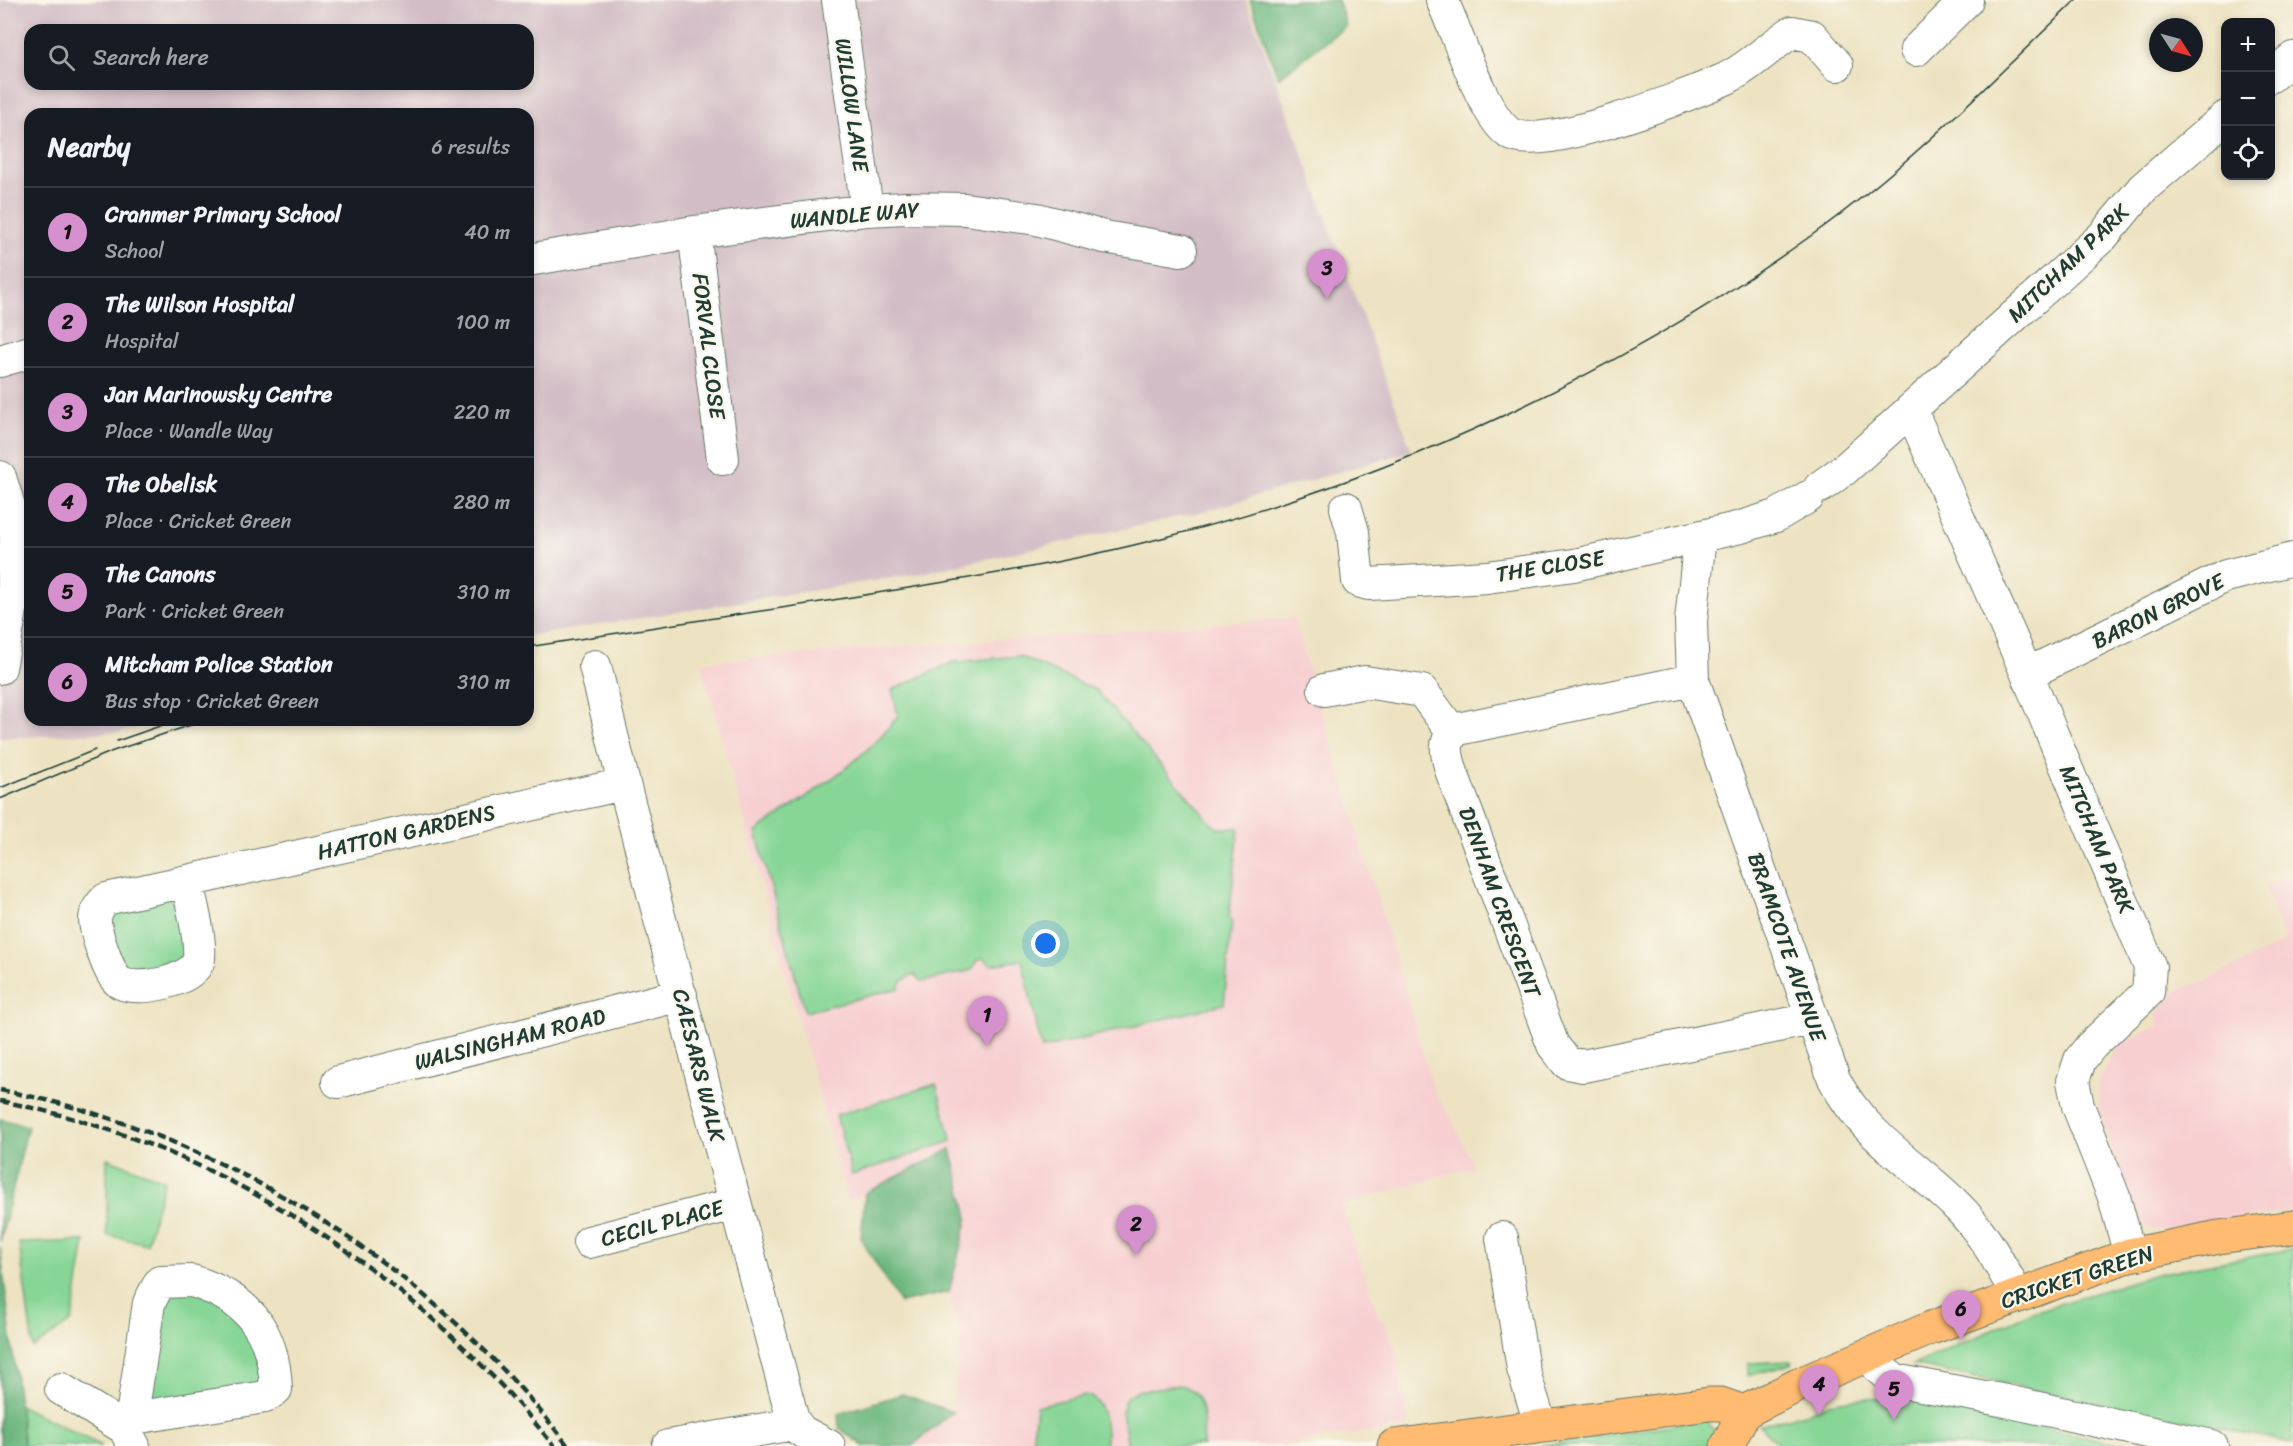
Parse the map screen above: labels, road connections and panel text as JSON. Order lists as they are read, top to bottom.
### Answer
{
  "streets": {
    "main road": ["CRICKET GREEN"],
    "street": [
      "WILLOW LANE",
      "WANDLE WAY",
      "MITCHAM PARK",
      "FORVAL CLOSE",
      "THE CLOSE",
      "BARON GROVE",
      "HATTON GARDENS",
      "DENHAM CRESCENT",
      "BRAMCOTE AVENUE",
      "WALSINGHAM ROAD",
      "CAESARS WALK",
      "CECIL PLACE"
    ]
  },
  "crossings": [
    ["WILLOW LANE", "WANDLE WAY"],
    ["WANDLE WAY", "FORVAL CLOSE"],
    ["MITCHAM PARK", "THE CLOSE"],
    ["MITCHAM PARK", "BARON GROVE"],
    ["MITCHAM PARK", "CRICKET GREEN"],
    ["THE CLOSE", "BRAMCOTE AVENUE"],
    ["HATTON GARDENS", "CAESARS WALK"],
    ["DENHAM CRESCENT", "BRAMCOTE AVENUE"],
    ["BRAMCOTE AVENUE", "CRICKET GREEN"],
    ["WALSINGHAM ROAD", "CAESARS WALK"],
    ["CAESARS WALK", "CECIL PLACE"]
  ],
  "north": "bottom right",
  "page": {
    "map_buttons": ["+", "−"],
    "search": "Search here",
    "heading": ["Nearby", "6 results"],
    "list": [
      {
        "mark": "1",
        "name": "Cranmer Primary School",
        "note": "School",
        "value": "40 m"
      },
      {
        "mark": "2",
        "name": "The Wilson Hospital",
        "note": "Hospital",
        "value": "100 m"
      },
      {
        "mark": "3",
        "name": "Jan Marinowsky Centre",
        "note": "Place · Wandle Way",
        "value": "220 m"
      },
      {
        "mark": "4",
        "name": "The Obelisk",
        "note": "Place · Cricket Green",
        "value": "280 m"
      },
      {
        "mark": "5",
        "name": "The Canons",
        "note": "Park · Cricket Green",
        "value": "310 m"
      },
      {
        "mark": "6",
        "name": "Mitcham Police Station",
        "note": "Bus stop · Cricket Green",
        "value": "310 m"
      }
    ],
    "pins": [
      "3",
      "1",
      "2",
      "6",
      "4",
      "5"
    ]
  }
}
